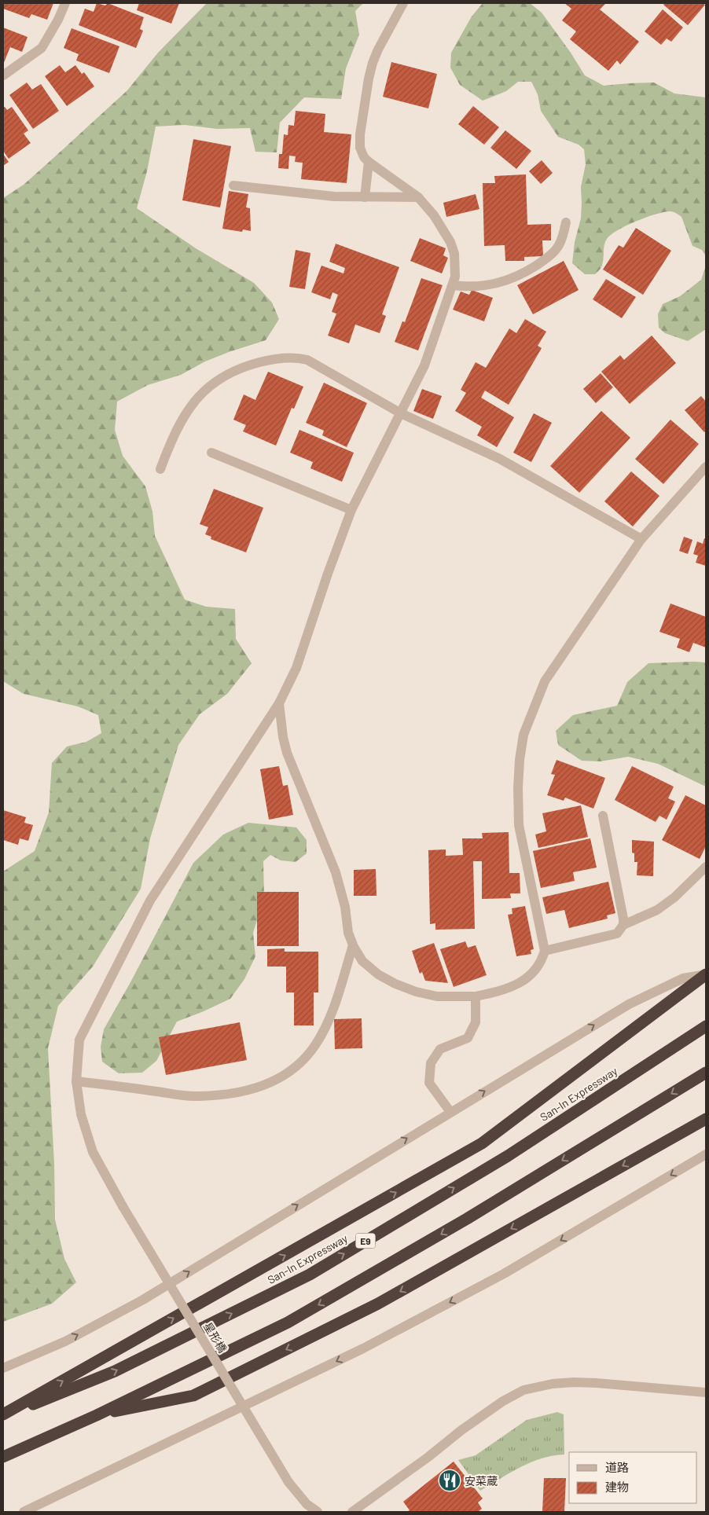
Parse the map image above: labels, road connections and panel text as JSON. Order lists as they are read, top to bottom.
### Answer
{
  "streets": {
    "highway": ["San-In Expressway", "E9"],
    "street": ["星形橋"]
  },
  "places": {
    "restaurant": ["安菜蔵"]
  },
  "legend": ["道路", "建物"]
}
